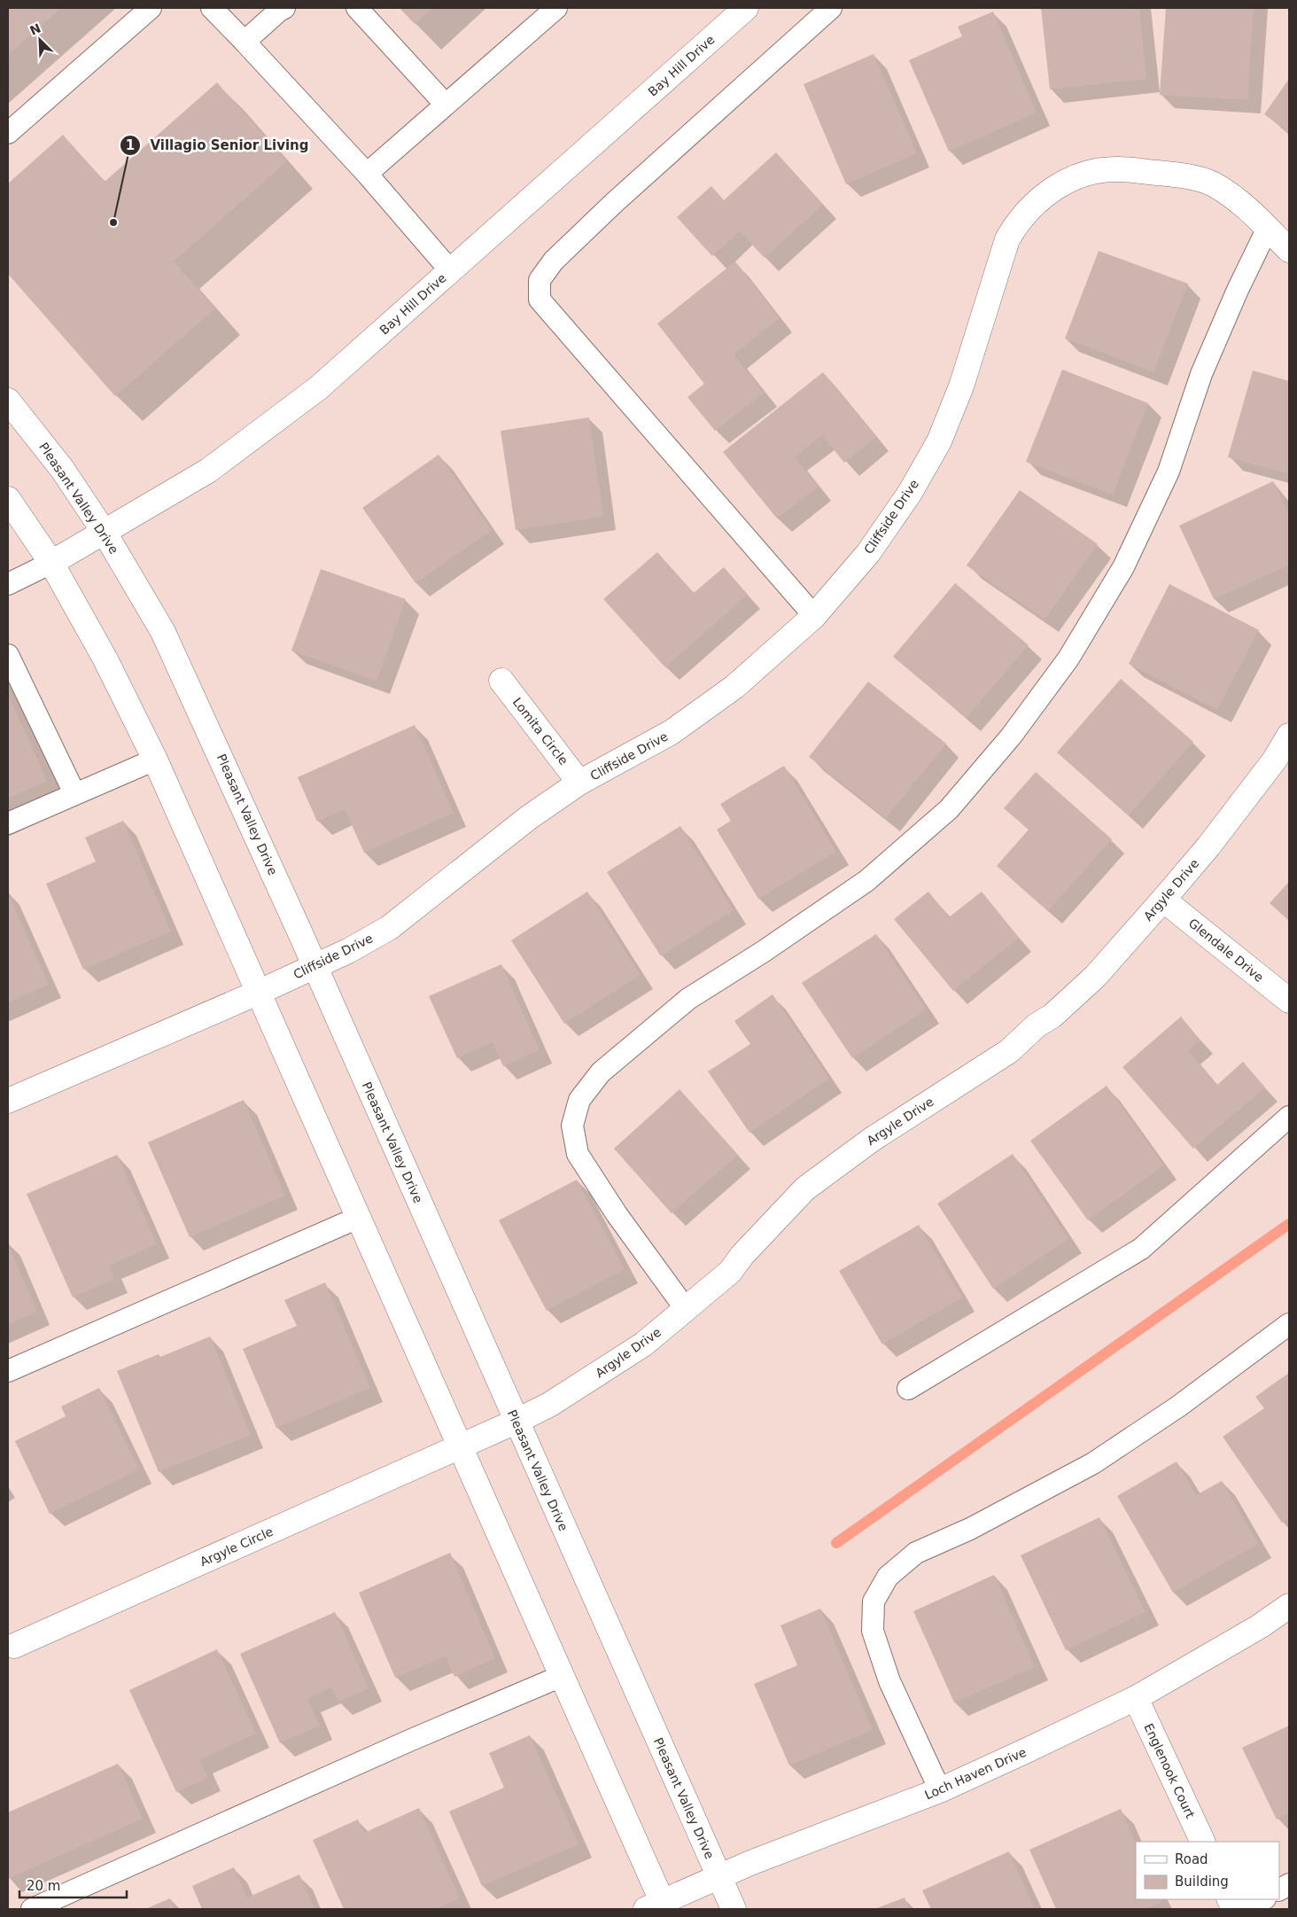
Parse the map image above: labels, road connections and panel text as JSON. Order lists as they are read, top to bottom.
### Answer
{
  "streets": {
    "street": [
      "Bay Hill Drive",
      "Pleasant Valley Drive",
      "Cliffside Drive",
      "Lomita Circle",
      "Argyle Drive",
      "Glendale Drive",
      "Argyle Circle",
      "Englenook Court",
      "Loch Haven Drive"
    ]
  },
  "crossings": [
    ["Bay Hill Drive", "Pleasant Valley Drive"],
    ["Pleasant Valley Drive", "Cliffside Drive"],
    ["Pleasant Valley Drive", "Argyle Drive"],
    ["Pleasant Valley Drive", "Loch Haven Drive"],
    ["Cliffside Drive", "Lomita Circle"],
    ["Argyle Drive", "Glendale Drive"],
    ["Argyle Drive", "Argyle Circle"],
    ["Englenook Court", "Loch Haven Drive"]
  ],
  "places": ["Villagio Senior Living"],
  "legend": ["Road", "Building"],
  "scale_bar": "20 m",
  "north": "top left"
}
